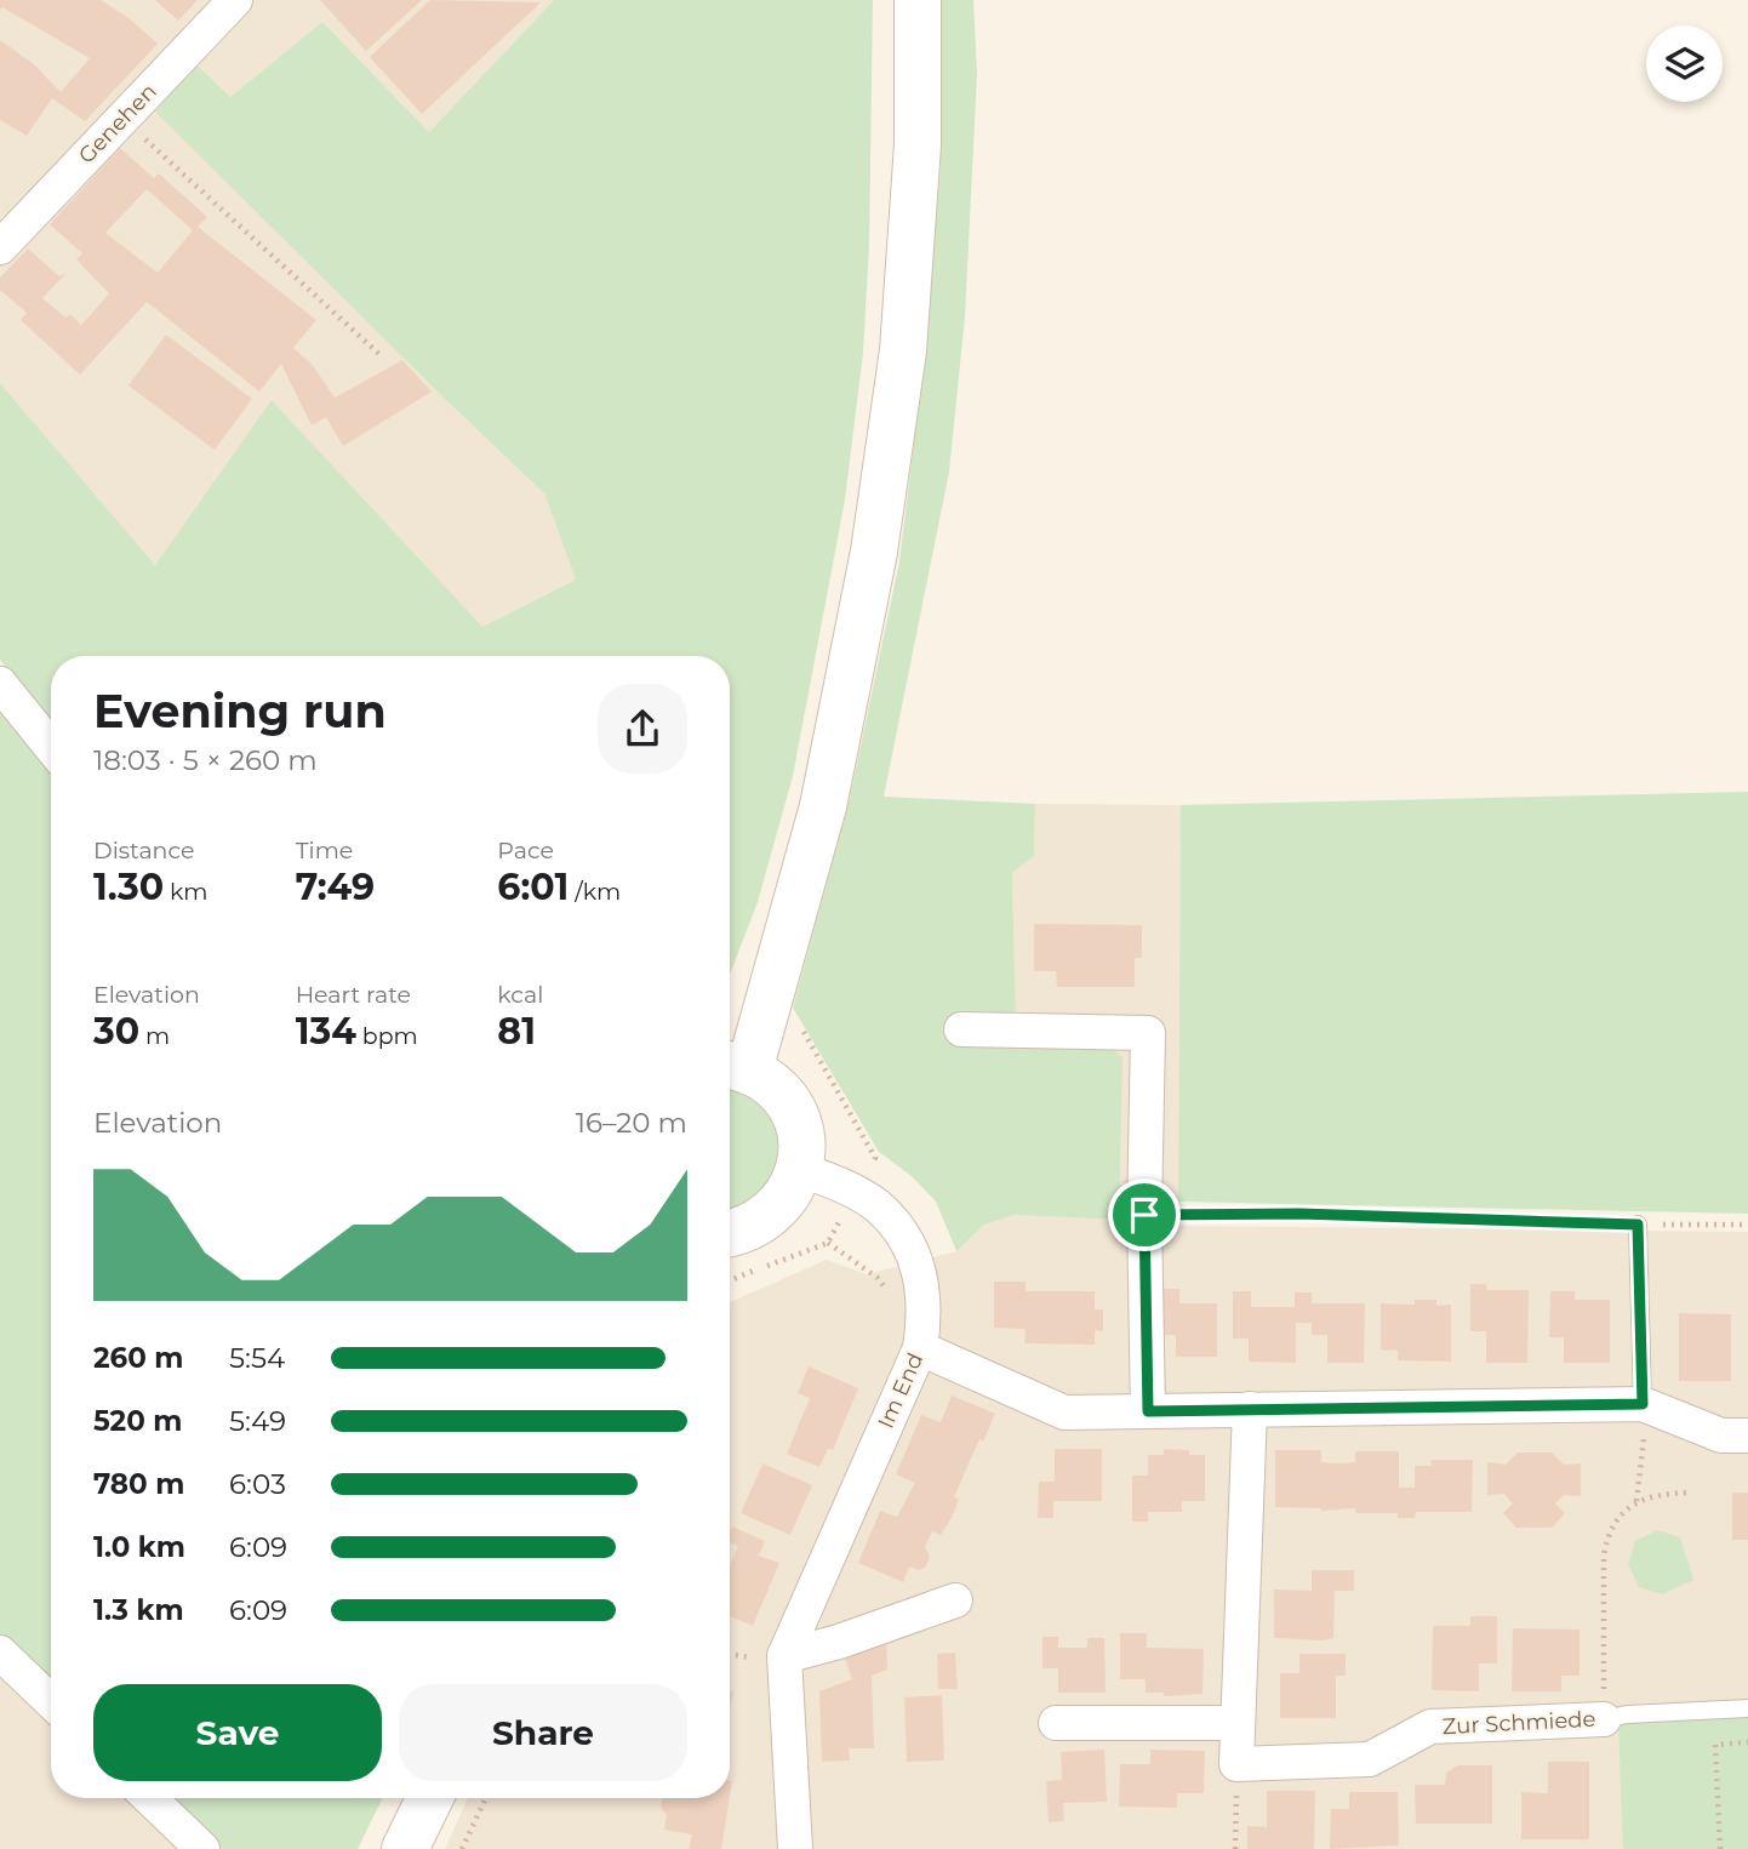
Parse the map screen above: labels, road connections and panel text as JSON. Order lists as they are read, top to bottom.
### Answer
{
  "streets": {
    "street": ["Genehen", "Im End", "Zur Schmiede"]
  },
  "page": {
    "heading": ["Evening run", "18:03 · 5 × 260 m"],
    "stats": [
      ["Distance", "1.30 km"],
      ["Time", "7:49"],
      ["Pace", "6:01 /km"],
      ["Elevation", "30 m"],
      ["Heart rate", "134 bpm"],
      ["kcal", "81"]
    ],
    "chart": ["Elevation", "16–20 m"],
    "list": [
      {
        "name": "260 m",
        "note": "5:54"
      },
      {
        "name": "520 m",
        "note": "5:49"
      },
      {
        "name": "780 m",
        "note": "6:03"
      },
      {
        "name": "1.0 km",
        "note": "6:09"
      },
      {
        "name": "1.3 km",
        "note": "6:09"
      }
    ],
    "buttons": ["Save", "Share"]
  }
}
